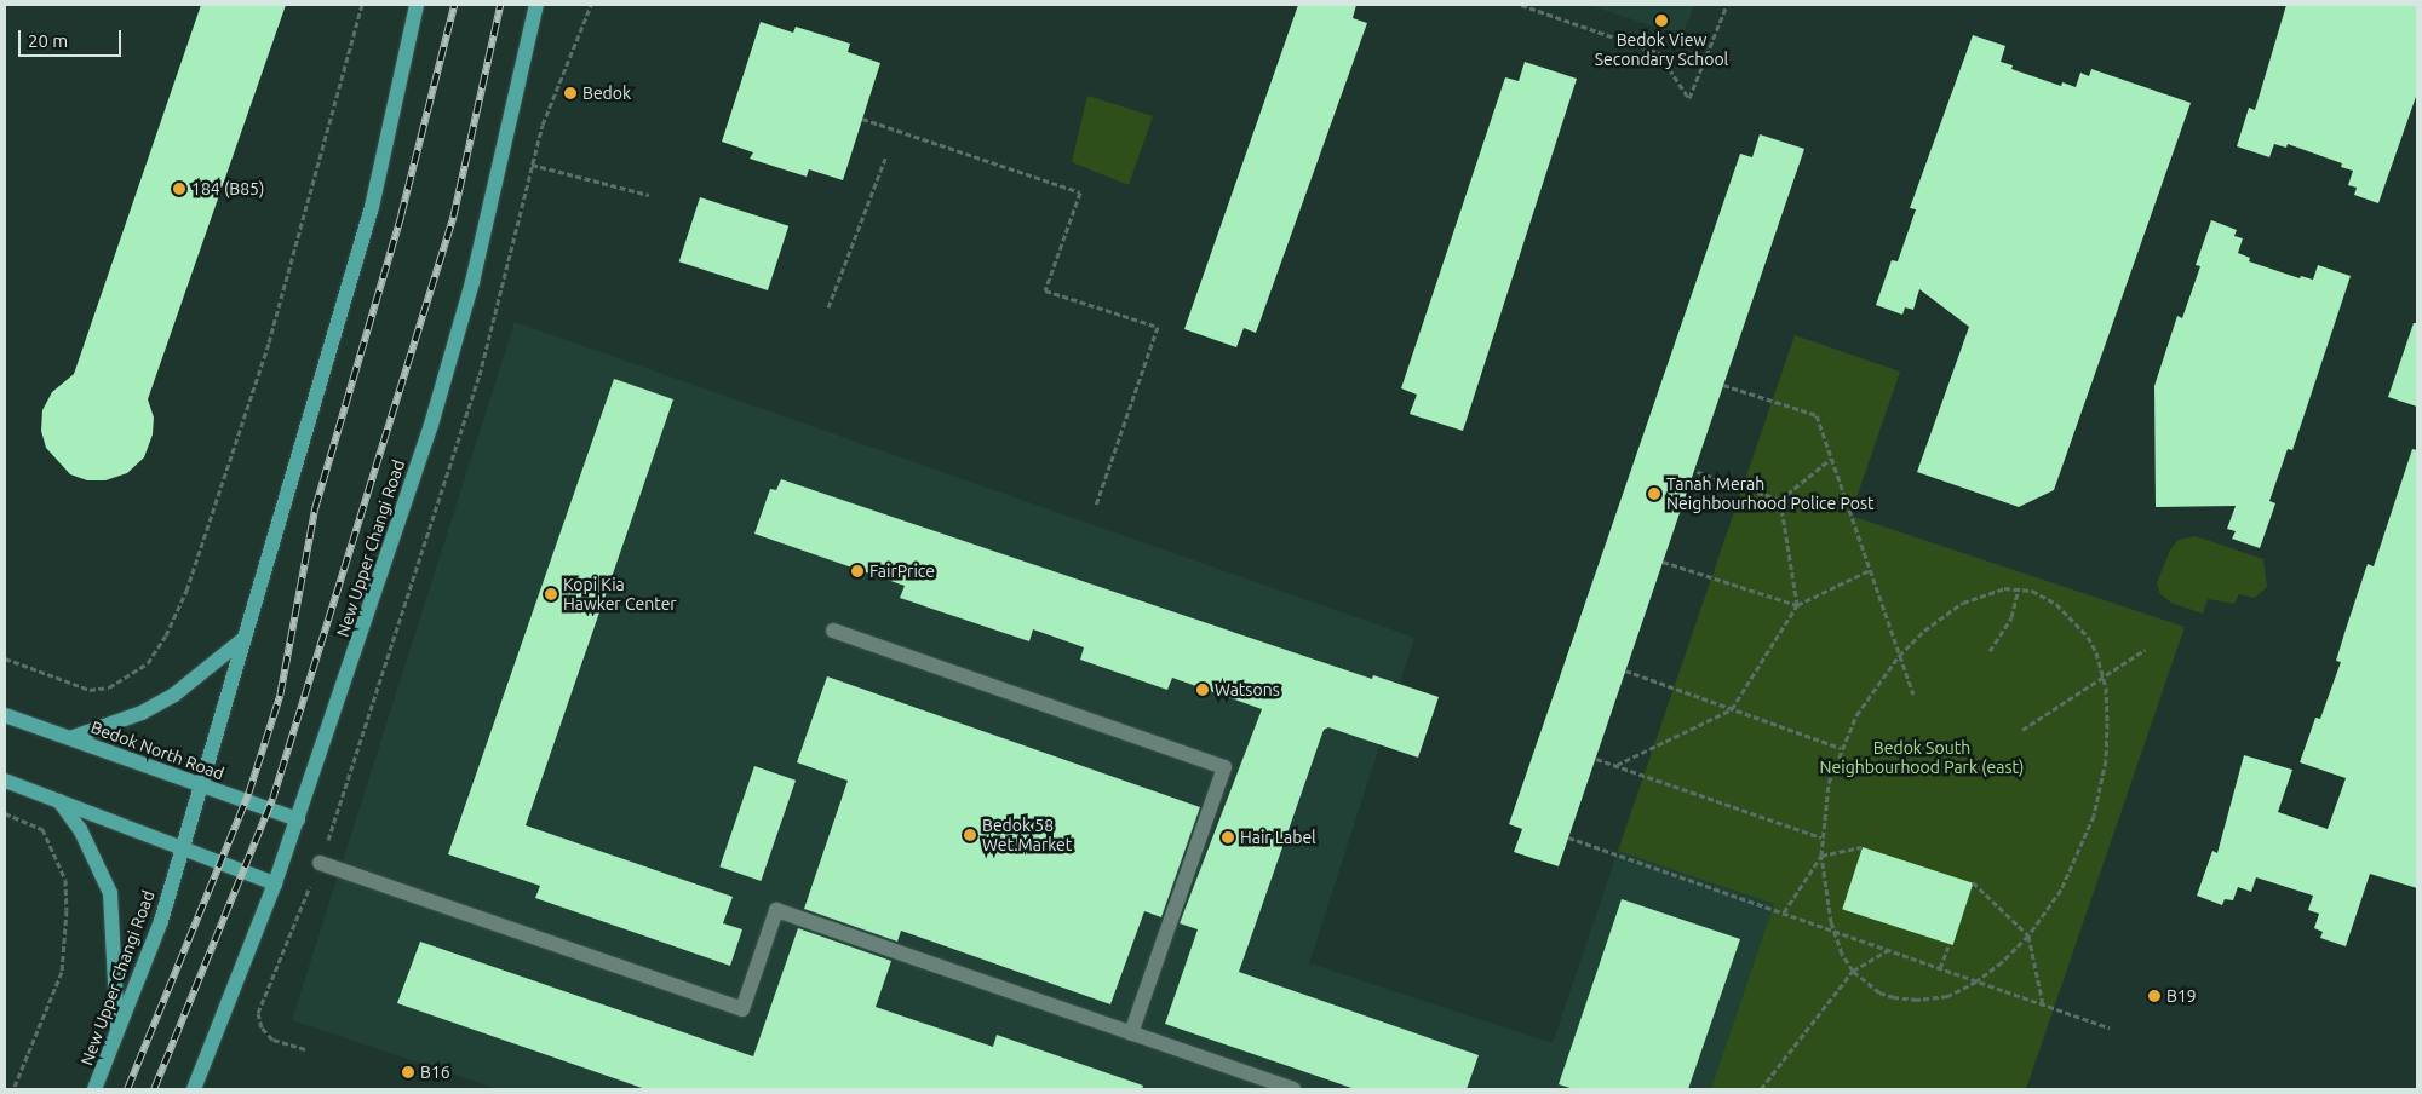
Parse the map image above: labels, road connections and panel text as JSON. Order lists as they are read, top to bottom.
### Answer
{
  "streets": {
    "main road": ["New Upper Changi Road", "Bedok North Road"]
  },
  "crossings": [
    ["New Upper Changi Road", "Bedok North Road"]
  ],
  "parks": ["Bedok South Neighbourhood Park (east)"],
  "places": [
    "Bedok View Secondary School",
    "Bedok",
    "184 (B85)",
    "Tanah Merah Neighbourhood Police Post",
    "FairPrice",
    "Kopi Kia Hawker Center",
    "Watsons",
    "Bedok 58 Wet.Market",
    "Hair Label",
    "B19",
    "B16"
  ],
  "scale_bar": "20 m"
}
